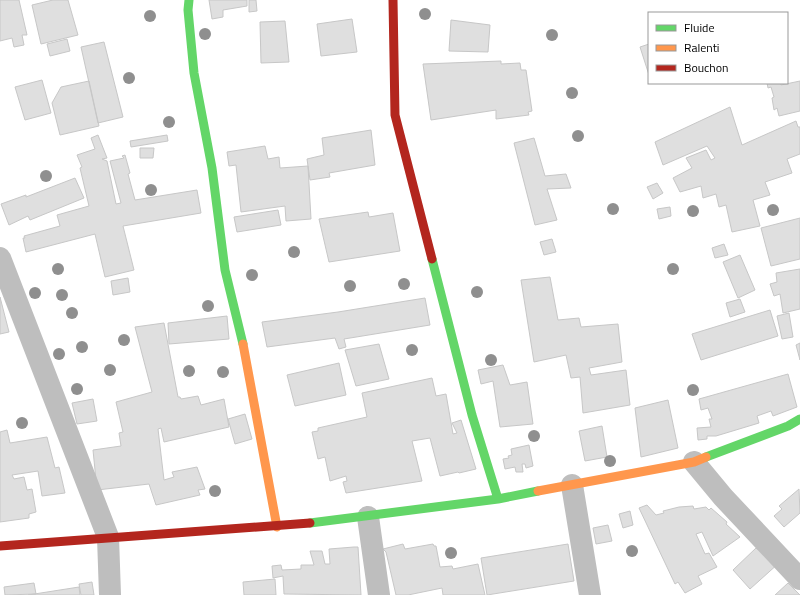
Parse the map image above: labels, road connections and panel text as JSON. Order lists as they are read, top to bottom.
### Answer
{
  "legend": ["Fluide", "Ralenti", "Bouchon"]
}
